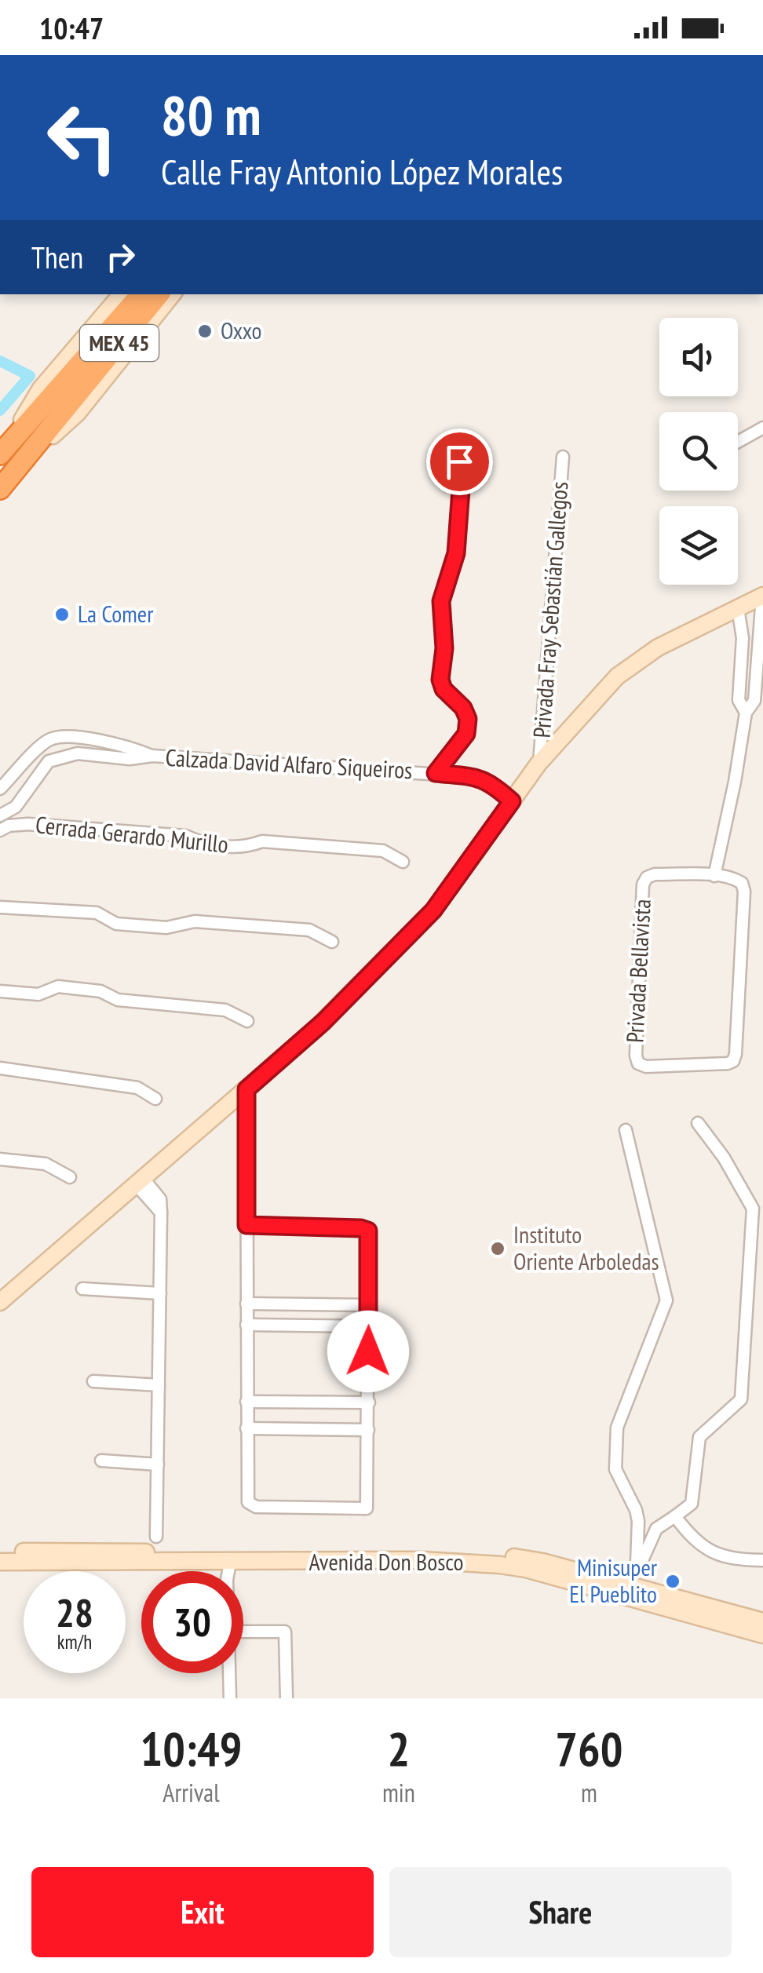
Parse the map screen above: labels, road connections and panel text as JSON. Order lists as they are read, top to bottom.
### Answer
{
  "streets": {
    "highway": ["MEX 45"],
    "street": [
      "Privada Fray Sebastián Gallegos",
      "Calzada David Alfaro Siqueiros",
      "Cerrada Gerardo Murillo",
      "Privada Bellavista",
      "Avenida Don Bosco"
    ]
  },
  "places": [
    "Oxxo",
    "La Comer",
    "Instituto Oriente Arboledas",
    "Minisuper El Pueblito"
  ],
  "page": {
    "status": "10:47",
    "turn": ["80 m", "Calle Fray Antonio López Morales"],
    "then": "Then",
    "speed": "28 km/h",
    "limit": "30",
    "eta": [
      "10:49",
      "Arrival",
      "2",
      "min",
      "760",
      "m"
    ],
    "buttons": ["Exit", "Share"]
  }
}
